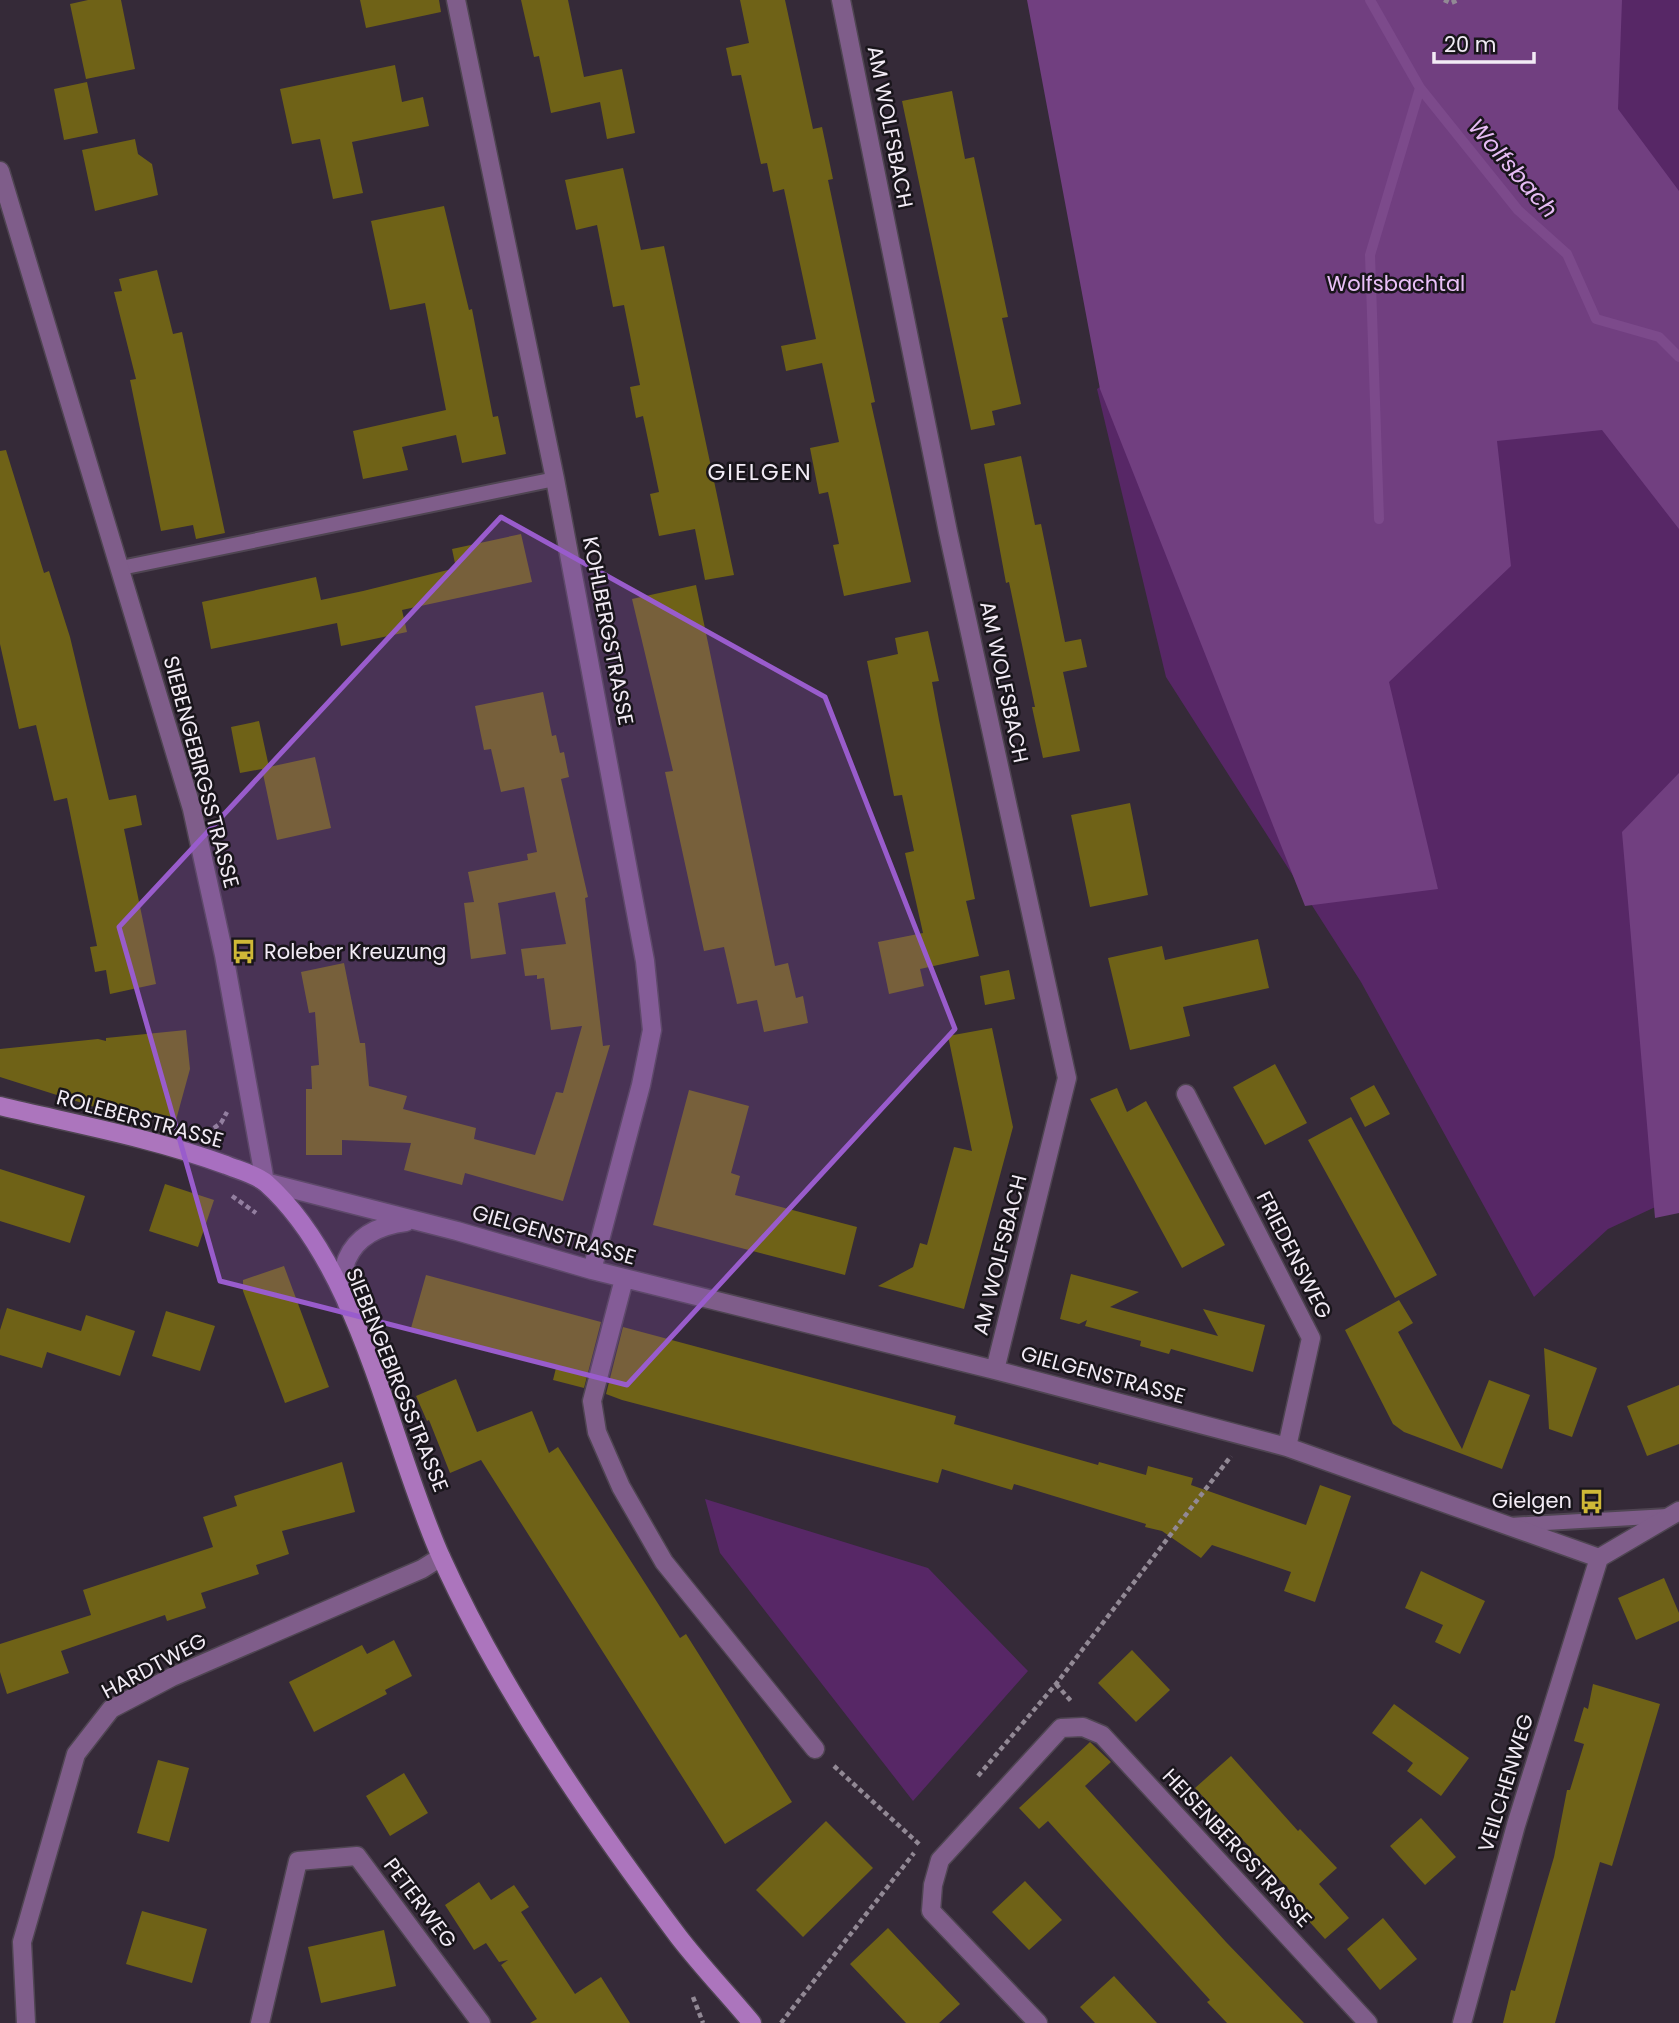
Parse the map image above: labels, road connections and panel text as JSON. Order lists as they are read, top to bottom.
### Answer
{
  "streets": {
    "main road": ["SIEBENGEBIRGSSTRASSE", "ROLEBERSTRASSE"],
    "street": [
      "AM WOLFSBACH",
      "KOHLBERGSTRASSE",
      "GIELGENSTRASSE",
      "FRIEDENSWEG",
      "HARDTWEG",
      "VEILCHENWEG",
      "HEISENBERGSTRASSE",
      "PETERWEG"
    ]
  },
  "crossings": [
    ["AM WOLFSBACH", "GIELGENSTRASSE"],
    ["KOHLBERGSTRASSE", "GIELGENSTRASSE"],
    ["SIEBENGEBIRGSSTRASSE", "ROLEBERSTRASSE"],
    ["SIEBENGEBIRGSSTRASSE", "GIELGENSTRASSE"],
    ["SIEBENGEBIRGSSTRASSE", "HARDTWEG"],
    ["ROLEBERSTRASSE", "GIELGENSTRASSE"],
    ["GIELGENSTRASSE", "FRIEDENSWEG"],
    ["GIELGENSTRASSE", "VEILCHENWEG"]
  ],
  "districts": ["GIELGEN"],
  "water": ["Wolfsbach"],
  "parks": ["Wolfsbachtal"],
  "places": {
    "bus stop": ["Roleber Kreuzung", "Gielgen"]
  },
  "scale_bar": "20 m"
}
